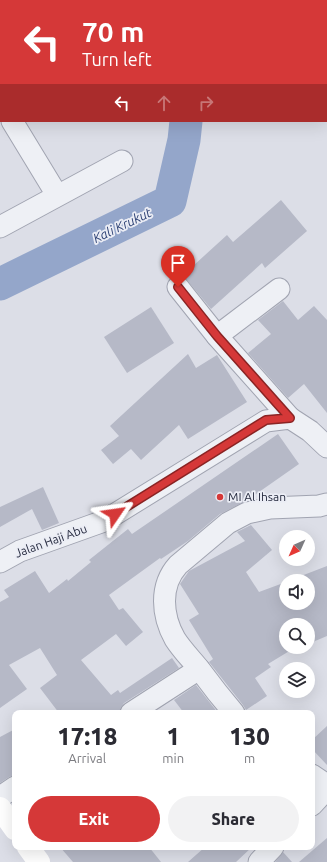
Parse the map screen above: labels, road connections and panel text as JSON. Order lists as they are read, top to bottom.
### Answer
{
  "streets": {
    "street": ["Jalan Haji Abu"]
  },
  "water": ["Kali Krukut"],
  "places": ["MI Al Ihsan"],
  "north": "bottom left",
  "page": {
    "turn": ["70 m", "Turn left"],
    "eta": [
      "17:18",
      "Arrival",
      "1",
      "min",
      "130",
      "m"
    ],
    "buttons": ["Exit", "Share"]
  }
}
